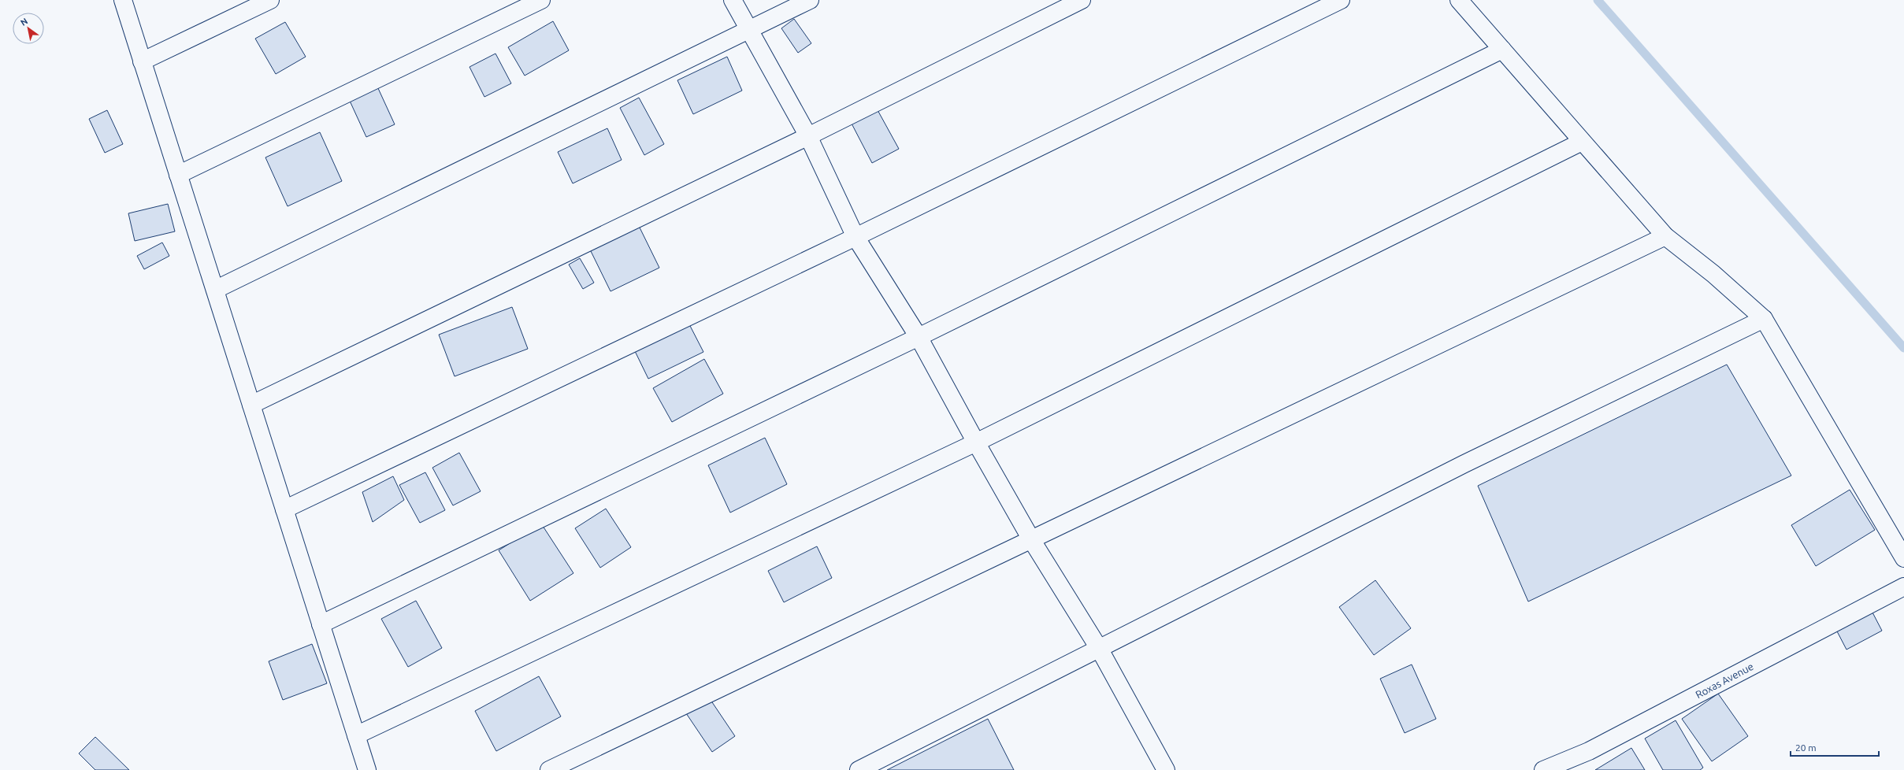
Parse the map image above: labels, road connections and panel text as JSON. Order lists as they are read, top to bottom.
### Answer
{
  "streets": {
    "street": ["Roxas Avenue"]
  },
  "scale_bar": "20 m",
  "north": "top left"
}
